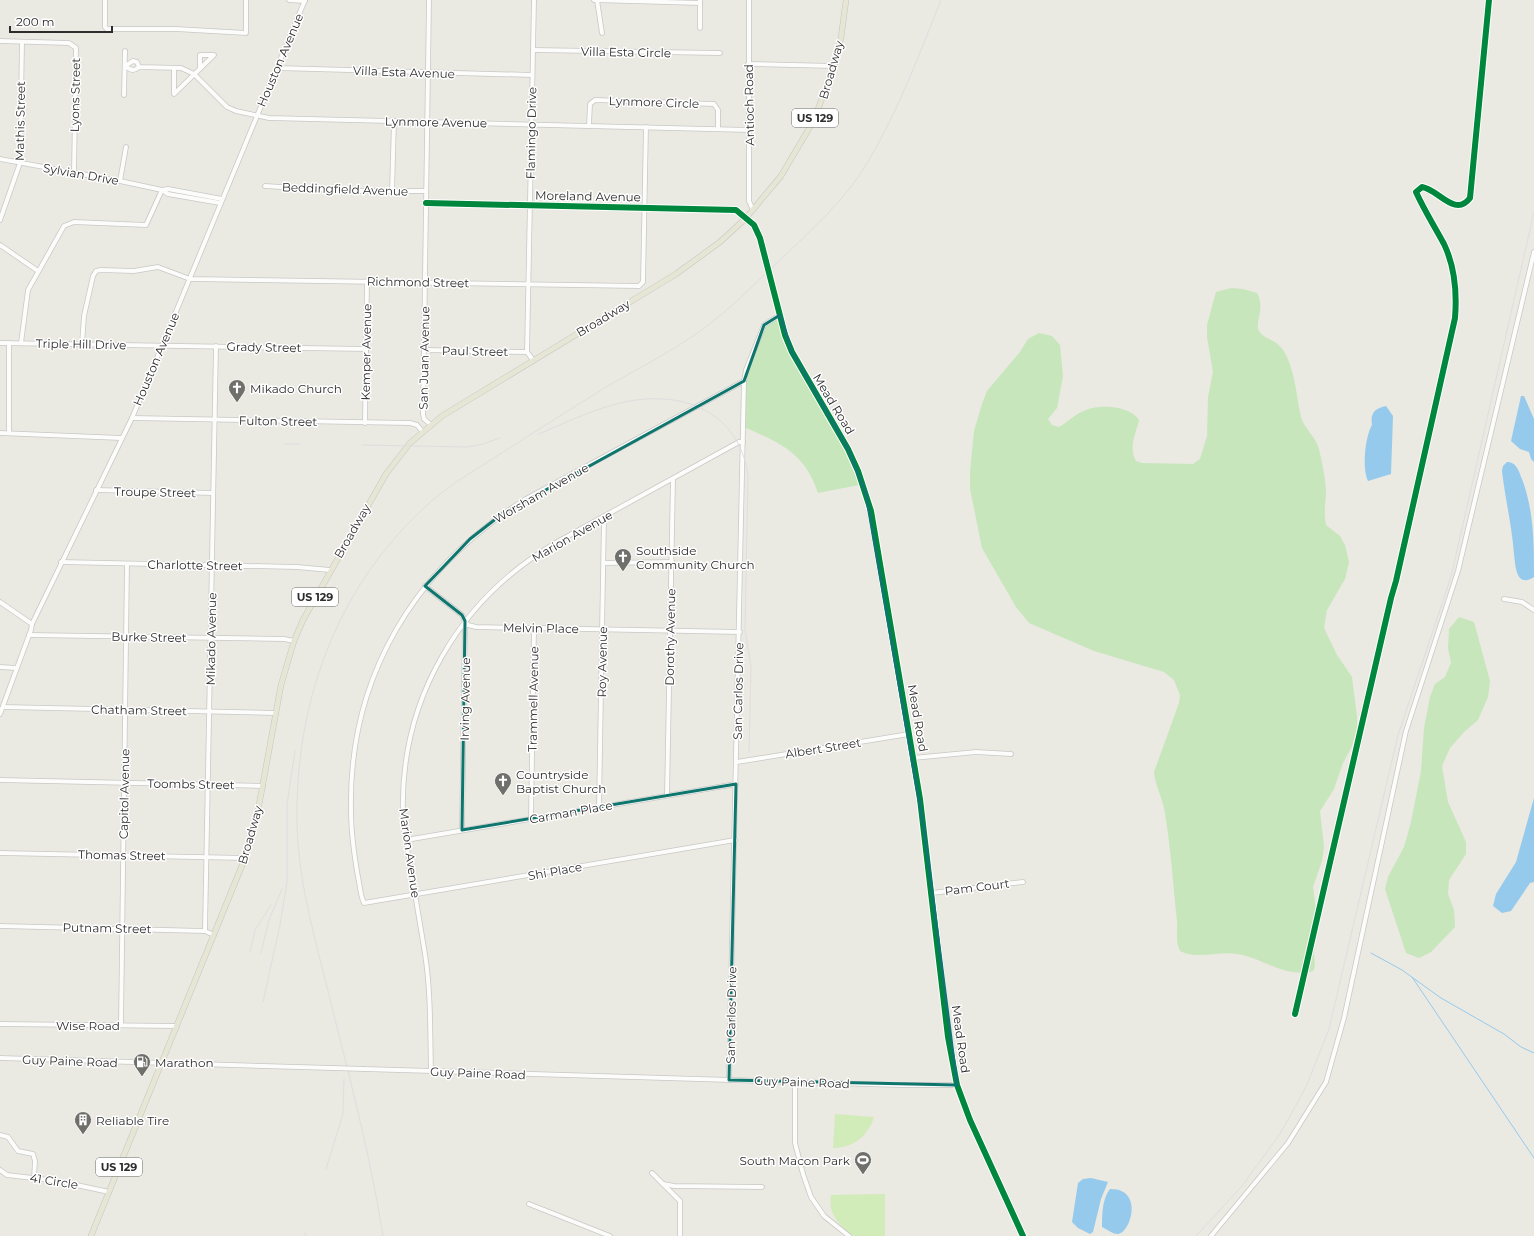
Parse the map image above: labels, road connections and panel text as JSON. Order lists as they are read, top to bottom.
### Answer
{
  "streets": {
    "main road": ["Broadway", "US 129"],
    "street": [
      "Villa Esta Circle",
      "Houston Avenue",
      "Villa Esta Avenue",
      "Lyons Street",
      "Lynmore Circle",
      "Antioch Road",
      "Mathis Street",
      "Lynmore Avenue",
      "Flamingo Drive",
      "Sylvian Drive",
      "Beddingfield Avenue",
      "Moreland Avenue",
      "Richmond Street",
      "Triple Hill Drive",
      "Grady Street",
      "Paul Street",
      "Kemper Avenue",
      "San Juan Avenue",
      "Mead Road",
      "Fulton Street",
      "Troupe Street",
      "Worsham Avenue",
      "Marion Avenue",
      "Charlotte Street",
      "Melvin Place",
      "Burke Street",
      "Dorothy Avenue",
      "Mikado Avenue",
      "Roy Avenue",
      "San Carlos Drive",
      "Irving Avenue",
      "Trammell Avenue",
      "Chatham Street",
      "Albert Street",
      "Toombs Street",
      "Capitol Avenue",
      "Carman Place",
      "Thomas Street",
      "Shi Place",
      "Pam Court",
      "Putnam Street",
      "Wise Road",
      "Guy Paine Road",
      "41 Circle"
    ]
  },
  "crossings": [
    ["Villa Esta Circle", "Flamingo Drive"],
    ["Houston Avenue", "Villa Esta Avenue"],
    ["Houston Avenue", "Lynmore Avenue"],
    ["Houston Avenue", "Sylvian Drive"],
    ["Houston Avenue", "Richmond Street"],
    ["Houston Avenue", "Triple Hill Drive"],
    ["Houston Avenue", "Grady Street"],
    ["Houston Avenue", "Fulton Street"],
    ["Houston Avenue", "Troupe Street"],
    ["Houston Avenue", "Charlotte Street"],
    ["Houston Avenue", "Burke Street"],
    ["Houston Avenue", "Chatham Street"],
    ["Broadway", "Antioch Road"],
    ["Broadway", "Moreland Avenue"],
    ["Broadway", "San Juan Avenue"],
    ["Broadway", "Mead Road"],
    ["Broadway", "Fulton Street"],
    ["Broadway", "Charlotte Street"],
    ["Broadway", "Burke Street"],
    ["Broadway", "Chatham Street"],
    ["Broadway", "Toombs Street"],
    ["Broadway", "Thomas Street"],
    ["Broadway", "Putnam Street"],
    ["Broadway", "Wise Road"],
    ["Broadway", "Guy Paine Road"],
    ["Broadway", "41 Circle"],
    ["Villa Esta Avenue", "Flamingo Drive"],
    ["Villa Esta Avenue", "San Juan Avenue"],
    ["Lyons Street", "Mathis Street"],
    ["Lyons Street", "Sylvian Drive"],
    ["Lynmore Circle", "Lynmore Avenue"],
    ["Antioch Road", "Lynmore Avenue"],
    ["Mathis Street", "Sylvian Drive"],
    ["Lynmore Avenue", "Flamingo Drive"],
    ["Lynmore Avenue", "San Juan Avenue"],
    ["Flamingo Drive", "Moreland Avenue"],
    ["Flamingo Drive", "Richmond Street"],
    ["Flamingo Drive", "Paul Street"],
    ["Beddingfield Avenue", "San Juan Avenue"],
    ["Moreland Avenue", "San Juan Avenue"],
    ["Moreland Avenue", "Mead Road"],
    ["Richmond Street", "Triple Hill Drive"],
    ["Richmond Street", "Kemper Avenue"],
    ["Richmond Street", "San Juan Avenue"],
    ["Triple Hill Drive", "Grady Street"],
    ["Grady Street", "Kemper Avenue"],
    ["Grady Street", "Mikado Avenue"],
    ["Paul Street", "San Juan Avenue"],
    ["Kemper Avenue", "Fulton Street"],
    ["Mead Road", "San Carlos Drive"],
    ["Mead Road", "Albert Street"],
    ["Mead Road", "Pam Court"],
    ["Mead Road", "Guy Paine Road"],
    ["Fulton Street", "Mikado Avenue"],
    ["Troupe Street", "Mikado Avenue"],
    ["Worsham Avenue", "San Carlos Drive"],
    ["Worsham Avenue", "Shi Place"],
    ["Marion Avenue", "Melvin Place"],
    ["Marion Avenue", "Dorothy Avenue"],
    ["Marion Avenue", "Roy Avenue"],
    ["Marion Avenue", "San Carlos Drive"],
    ["Marion Avenue", "Irving Avenue"],
    ["Marion Avenue", "Carman Place"],
    ["Marion Avenue", "Shi Place"],
    ["Marion Avenue", "Guy Paine Road"],
    ["Charlotte Street", "Mikado Avenue"],
    ["Charlotte Street", "Capitol Avenue"],
    ["Melvin Place", "Dorothy Avenue"],
    ["Melvin Place", "Roy Avenue"],
    ["Melvin Place", "San Carlos Drive"],
    ["Melvin Place", "Irving Avenue"],
    ["Melvin Place", "Trammell Avenue"],
    ["Burke Street", "Mikado Avenue"],
    ["Burke Street", "Capitol Avenue"],
    ["Dorothy Avenue", "Carman Place"],
    ["Mikado Avenue", "Chatham Street"],
    ["Mikado Avenue", "Toombs Street"],
    ["Mikado Avenue", "Thomas Street"],
    ["Mikado Avenue", "Putnam Street"],
    ["Roy Avenue", "Carman Place"],
    ["San Carlos Drive", "Albert Street"],
    ["San Carlos Drive", "Carman Place"],
    ["San Carlos Drive", "Shi Place"],
    ["San Carlos Drive", "Guy Paine Road"],
    ["Irving Avenue", "Carman Place"],
    ["Trammell Avenue", "Carman Place"],
    ["Chatham Street", "Capitol Avenue"],
    ["Toombs Street", "Capitol Avenue"],
    ["Capitol Avenue", "Thomas Street"],
    ["Capitol Avenue", "Putnam Street"],
    ["Capitol Avenue", "Wise Road"]
  ],
  "places": {
    "church": ["Mikado Church", "Southside Community Church", "Countryside Baptist Church"],
    "fuel station": ["Marathon"],
    "building": ["Reliable Tire"],
    "sports": ["South Macon Park"]
  },
  "scale_bar": "200 m"
}
